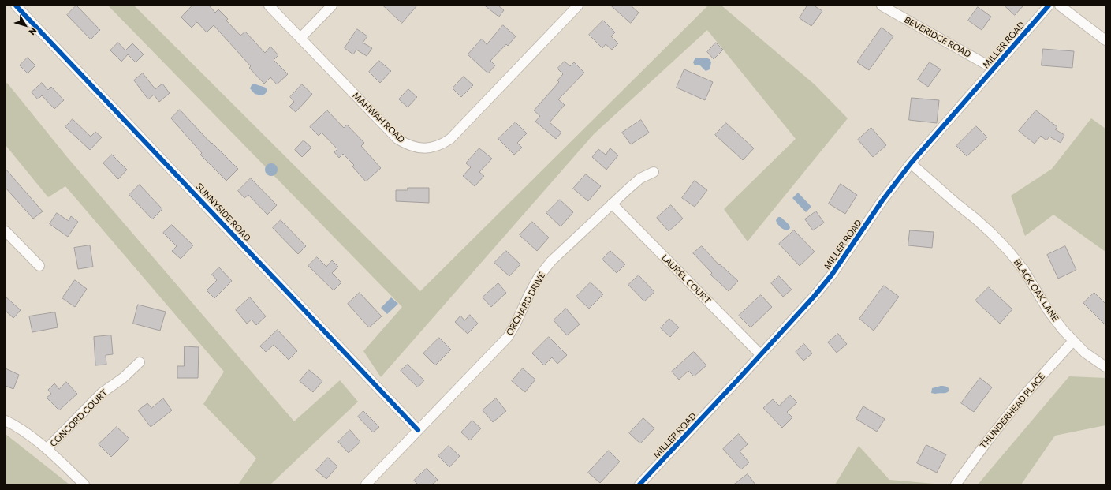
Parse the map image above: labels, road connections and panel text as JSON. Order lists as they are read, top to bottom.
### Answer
{
  "streets": {
    "street": [
      "BEVERIDGE ROAD",
      "MILLER ROAD",
      "MAHWAH ROAD",
      "SUNNYSIDE ROAD",
      "LAUREL COURT",
      "BLACK OAK LANE",
      "ORCHARD DRIVE",
      "THUNDERHEAD PLACE",
      "CONCORD COURT"
    ]
  },
  "crossings": [
    ["BEVERIDGE ROAD", "MILLER ROAD"],
    ["MILLER ROAD", "LAUREL COURT"],
    ["MILLER ROAD", "BLACK OAK LANE"],
    ["SUNNYSIDE ROAD", "ORCHARD DRIVE"],
    ["LAUREL COURT", "ORCHARD DRIVE"],
    ["BLACK OAK LANE", "THUNDERHEAD PLACE"]
  ],
  "north": "bottom right"
}
